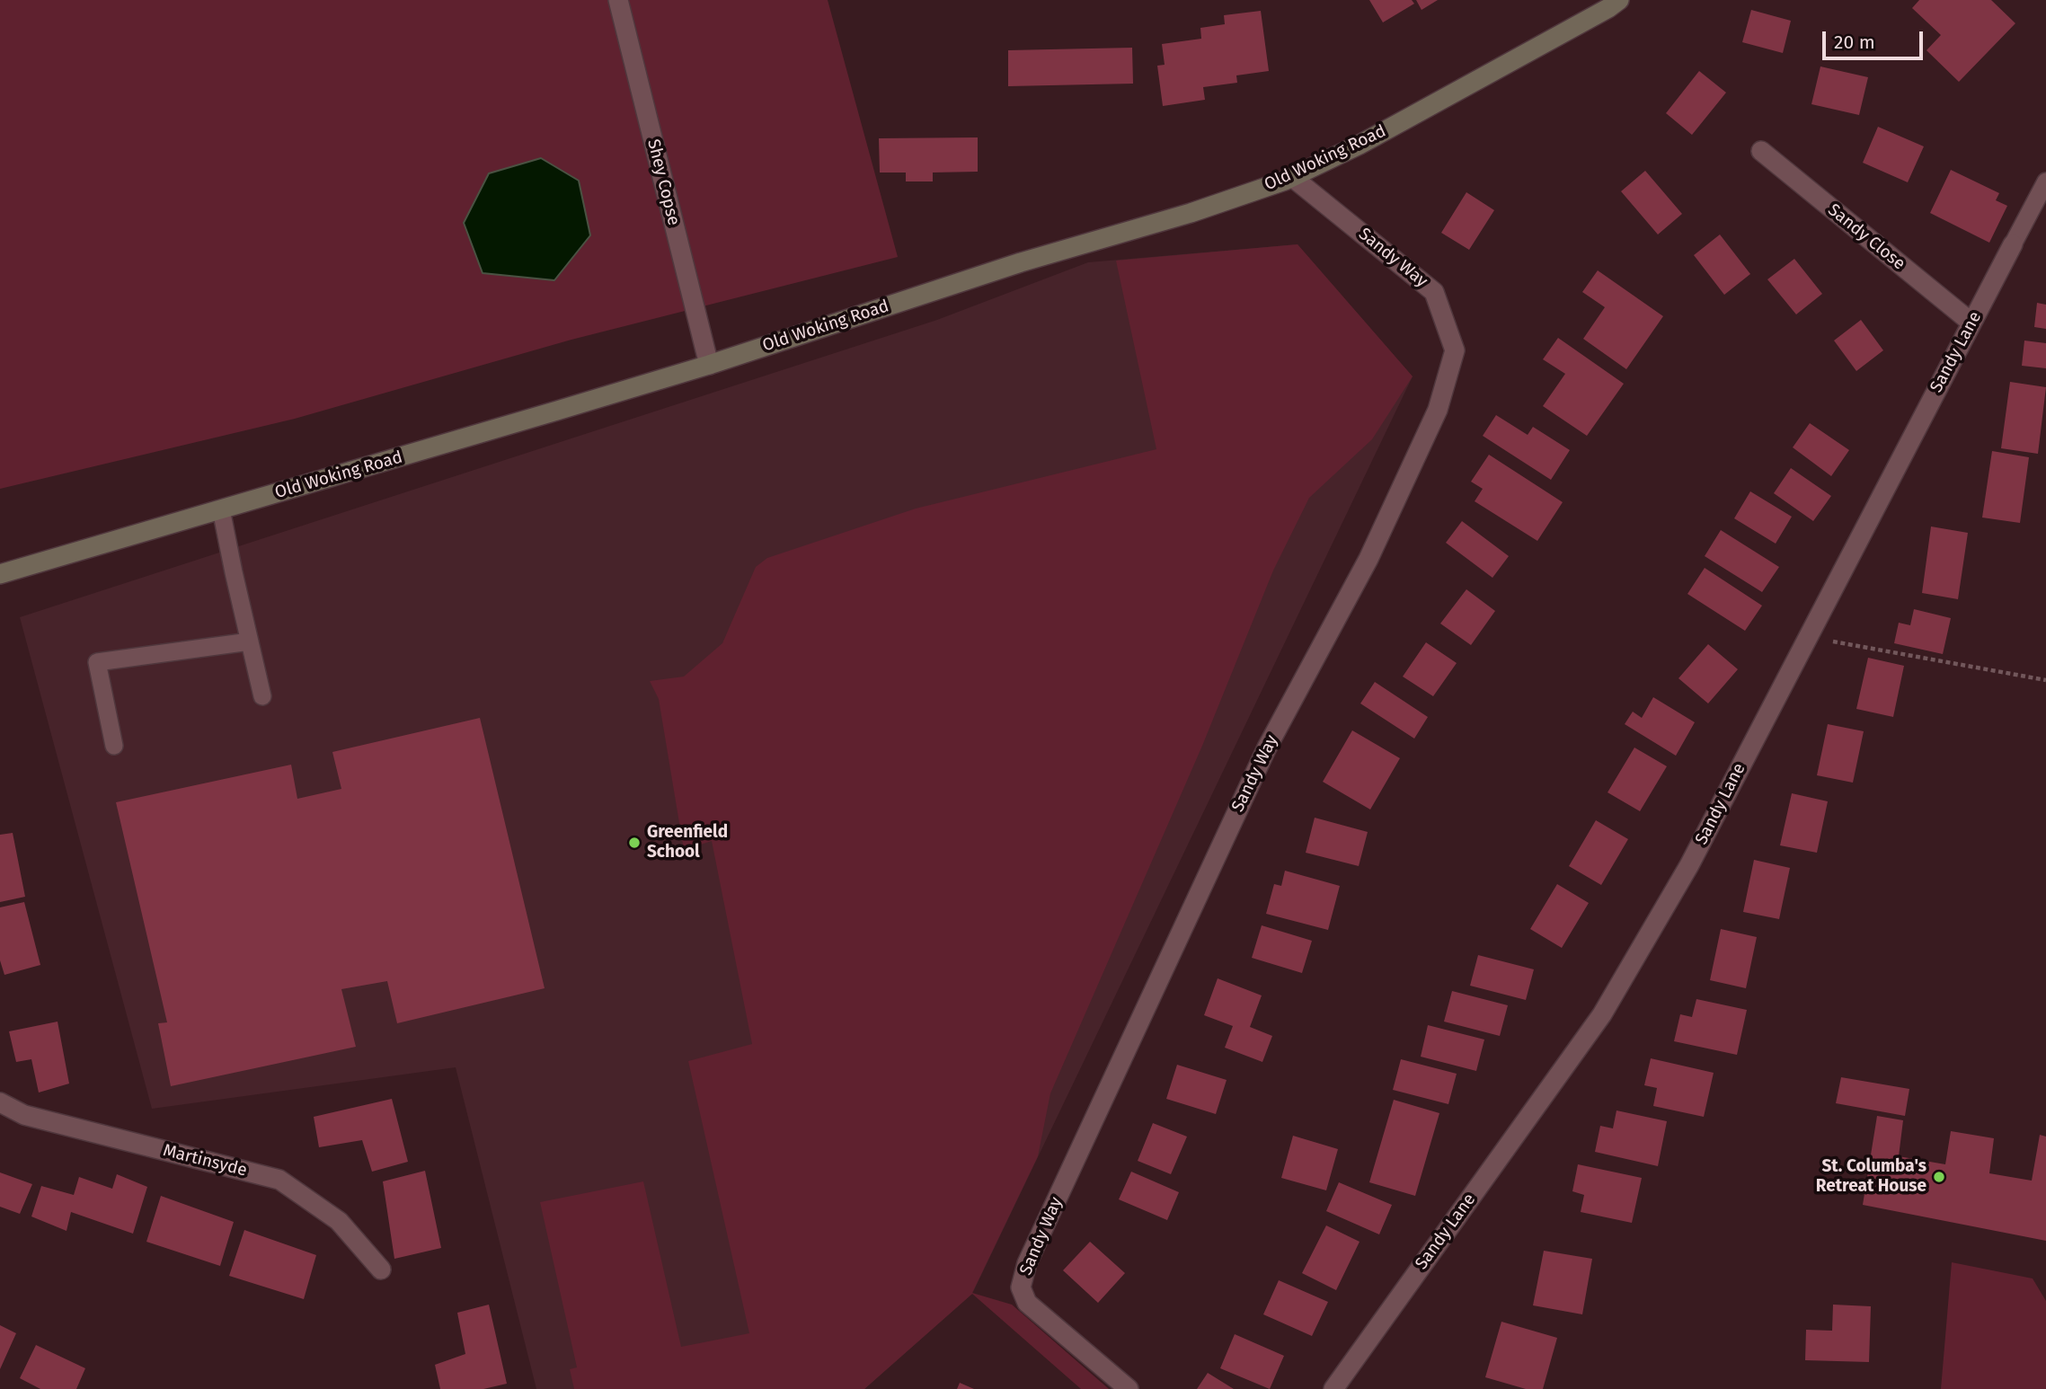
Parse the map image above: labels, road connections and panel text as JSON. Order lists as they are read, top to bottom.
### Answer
{
  "streets": {
    "main road": ["Old Woking Road"],
    "street": [
      "Shey Copse",
      "Sandy Close",
      "Sandy Way",
      "Sandy Lane",
      "Martinsyde"
    ]
  },
  "crossings": [
    ["Old Woking Road", "Shey Copse"],
    ["Old Woking Road", "Sandy Way"],
    ["Sandy Close", "Sandy Lane"]
  ],
  "places": ["Greenfield School", "St. Columba's Retreat House"],
  "scale_bar": "20 m"
}
